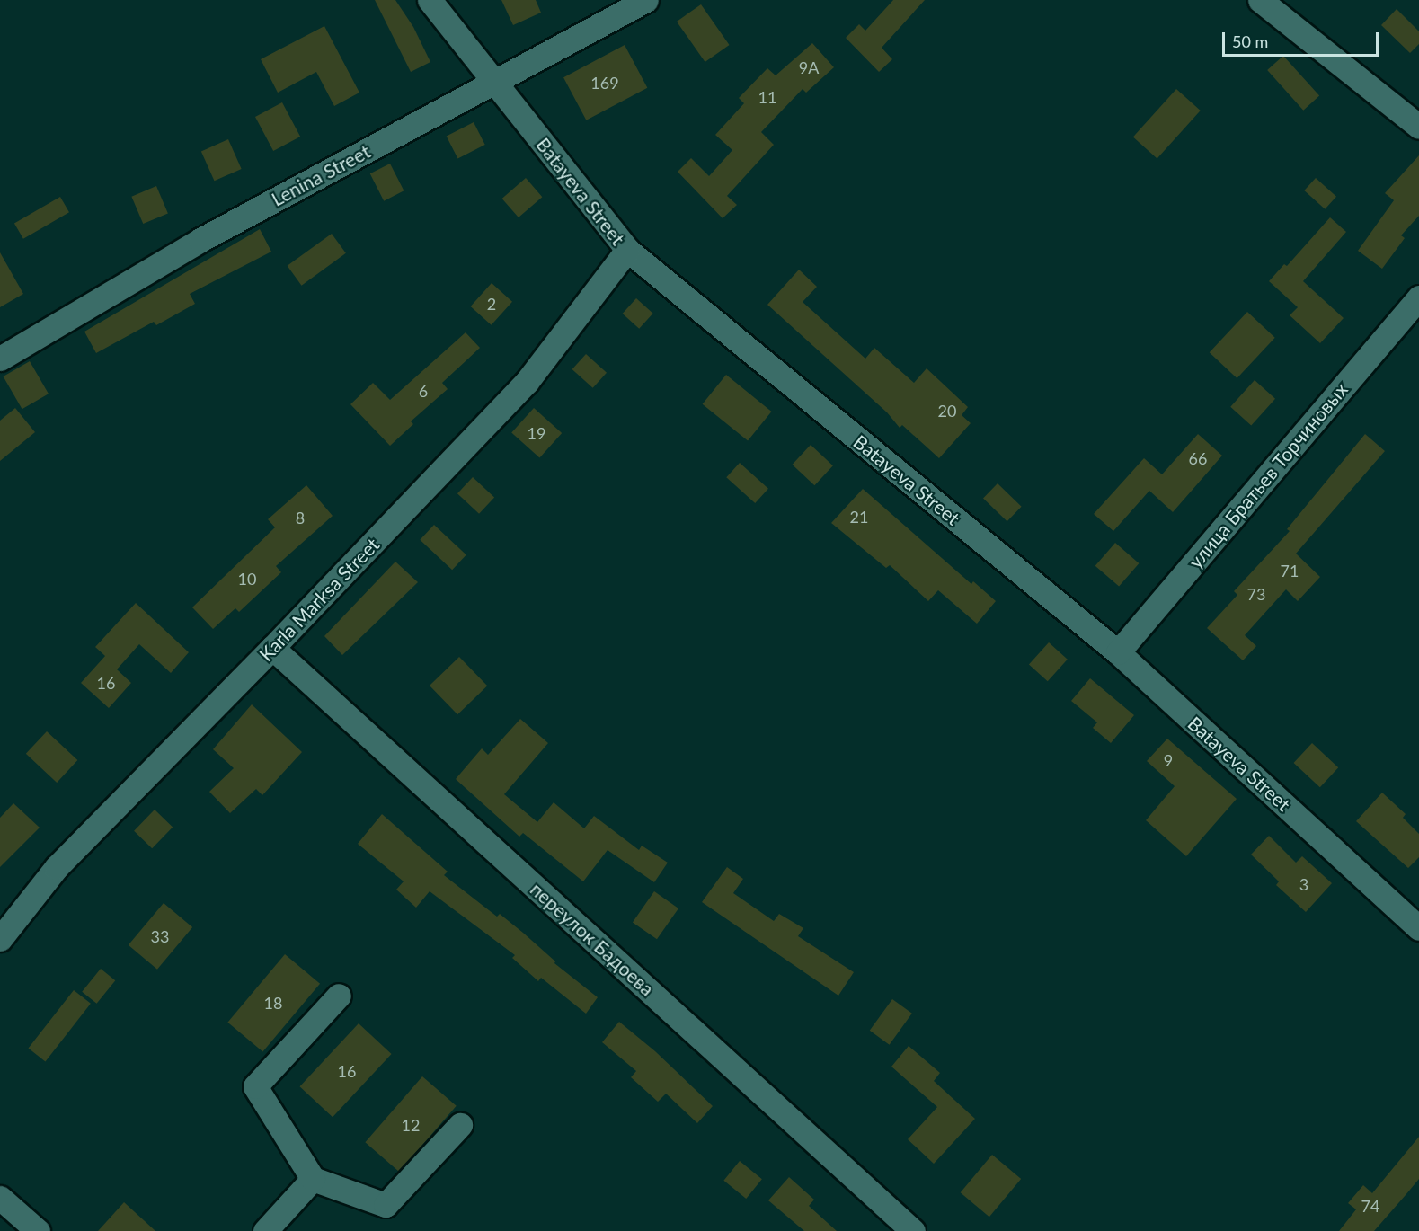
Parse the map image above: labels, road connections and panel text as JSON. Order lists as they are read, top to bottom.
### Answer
{
  "streets": {
    "street": [
      "Lenina Street",
      "Batayeva Street",
      "улица Братьев Торчиновых",
      "Karla Marksa Street",
      "переулок Бадоева"
    ]
  },
  "crossings": [
    ["Lenina Street", "Batayeva Street"],
    ["Batayeva Street", "улица Братьев Торчиновых"],
    ["Batayeva Street", "Karla Marksa Street"],
    ["Karla Marksa Street", "переулок Бадоева"]
  ],
  "house_numbers": [
    "9А",
    "169",
    "11",
    "2",
    "6",
    "20",
    "19",
    "66",
    "21",
    "8",
    "71",
    "10",
    "73",
    "16",
    "9",
    "3",
    "33",
    "18",
    "16",
    "12",
    "74"
  ],
  "scale_bar": "50 m"
}
